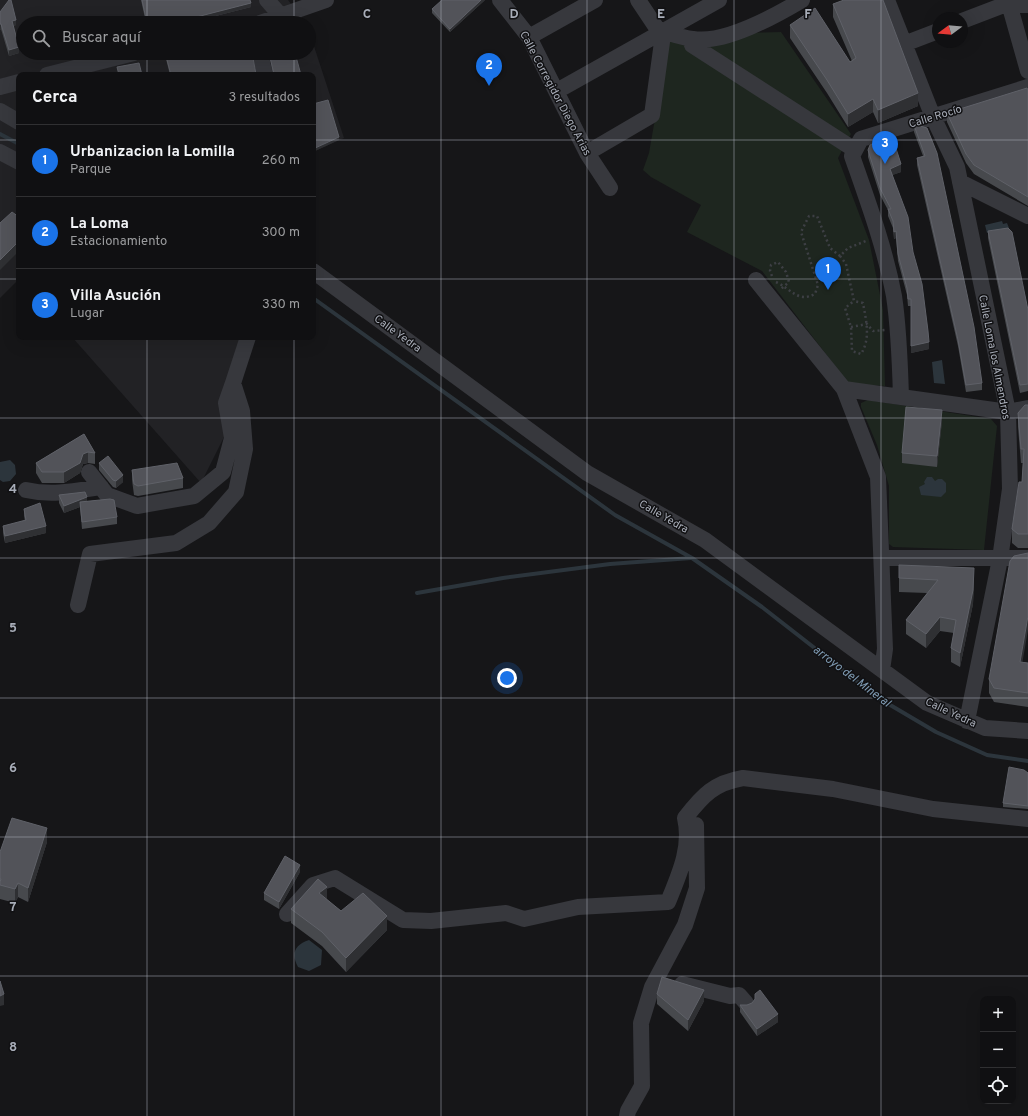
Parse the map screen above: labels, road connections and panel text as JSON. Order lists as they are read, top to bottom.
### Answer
{
  "streets": {
    "street": [
      "Calle Corregidor Diego Arias",
      "Calle Rocío",
      "Calle Yedra",
      "Calle Loma los Almendros"
    ]
  },
  "crossings": [
    ["Calle Rocío", "Calle Loma los Almendros"],
    ["Calle Yedra", "Calle Loma los Almendros"]
  ],
  "water": ["arroyo del Mineral"],
  "north": "left",
  "page": {
    "search": "Buscar aquí",
    "pins": ["2", "3", "1"],
    "heading": ["Cerca", "3 resultados"],
    "list": [
      {
        "mark": "1",
        "name": "Urbanizacion la Lomilla",
        "note": "Parque",
        "value": "260 m"
      },
      {
        "mark": "2",
        "name": "La Loma",
        "note": "Estacionamiento",
        "value": "300 m"
      },
      {
        "mark": "3",
        "name": "Villa Asución",
        "note": "Lugar",
        "value": "330 m"
      }
    ],
    "map_buttons": ["+", "−"]
  },
  "grid": {
    "columns": [
      "C",
      "D",
      "E",
      "F"
    ],
    "rows": [
      "4",
      "5",
      "6",
      "7",
      "8"
    ]
  }
}
